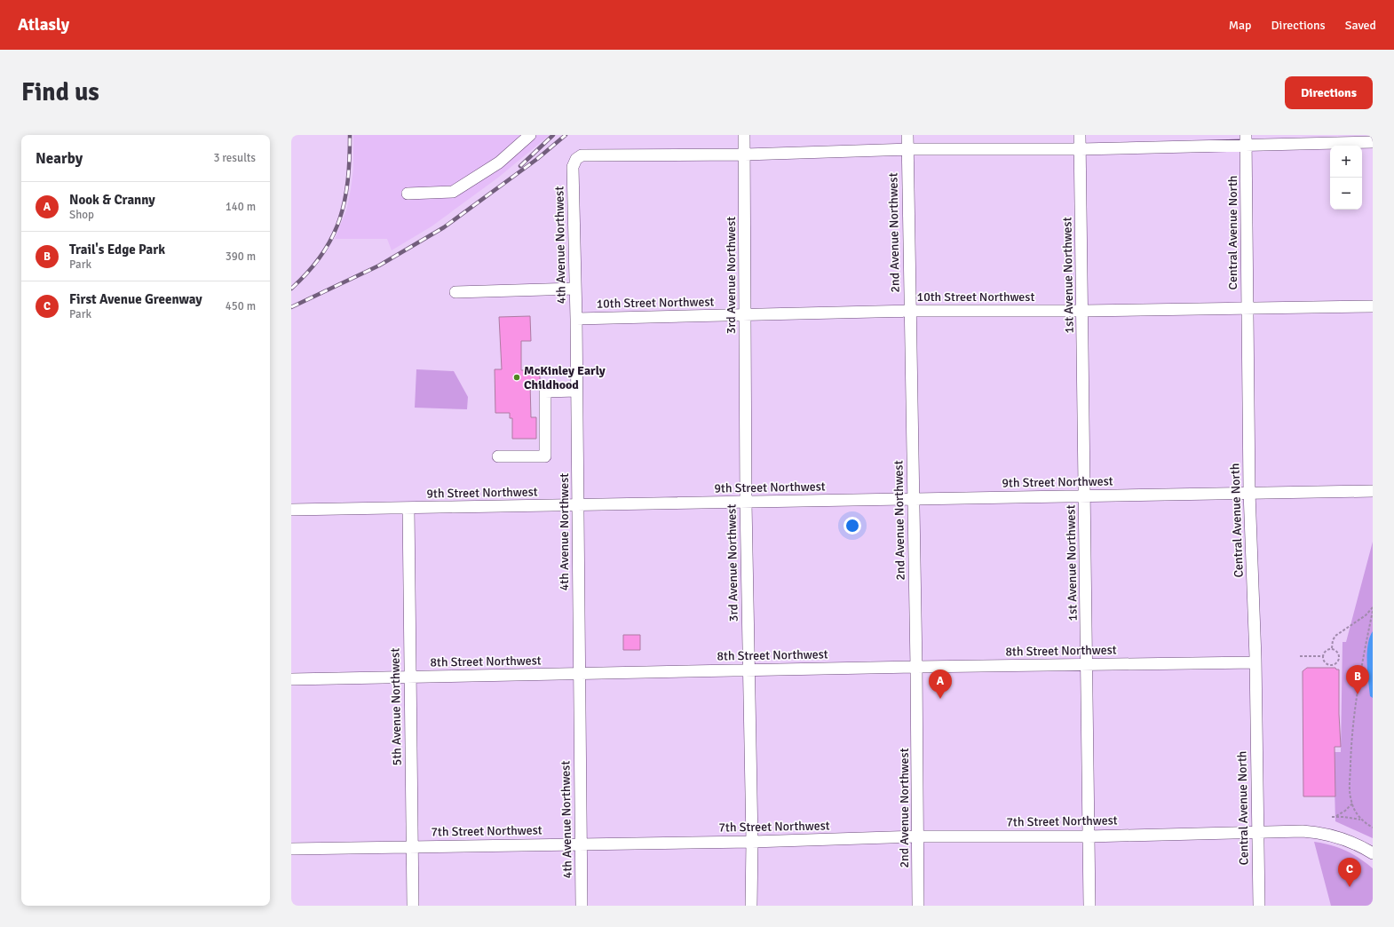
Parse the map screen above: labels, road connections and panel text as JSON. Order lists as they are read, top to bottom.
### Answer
{
  "streets": {
    "street": [
      "2nd Avenue Northwest",
      "Central Avenue North",
      "4th Avenue Northwest",
      "3rd Avenue Northwest",
      "1st Avenue Northwest",
      "10th Street Northwest",
      "9th Street Northwest",
      "8th Street Northwest",
      "5th Avenue Northwest",
      "7th Street Northwest"
    ]
  },
  "crossings": [
    ["2nd Avenue Northwest", "10th Street Northwest"],
    ["2nd Avenue Northwest", "9th Street Northwest"],
    ["2nd Avenue Northwest", "8th Street Northwest"],
    ["2nd Avenue Northwest", "7th Street Northwest"],
    ["Central Avenue North", "10th Street Northwest"],
    ["Central Avenue North", "9th Street Northwest"],
    ["Central Avenue North", "8th Street Northwest"],
    ["Central Avenue North", "7th Street Northwest"],
    ["4th Avenue Northwest", "3rd Avenue Northwest"],
    ["4th Avenue Northwest", "10th Street Northwest"],
    ["4th Avenue Northwest", "9th Street Northwest"],
    ["4th Avenue Northwest", "8th Street Northwest"],
    ["4th Avenue Northwest", "7th Street Northwest"],
    ["3rd Avenue Northwest", "10th Street Northwest"],
    ["3rd Avenue Northwest", "9th Street Northwest"],
    ["3rd Avenue Northwest", "8th Street Northwest"],
    ["3rd Avenue Northwest", "7th Street Northwest"],
    ["1st Avenue Northwest", "10th Street Northwest"],
    ["1st Avenue Northwest", "9th Street Northwest"],
    ["1st Avenue Northwest", "8th Street Northwest"],
    ["1st Avenue Northwest", "7th Street Northwest"],
    ["9th Street Northwest", "5th Avenue Northwest"],
    ["8th Street Northwest", "5th Avenue Northwest"],
    ["5th Avenue Northwest", "7th Street Northwest"]
  ],
  "places": ["McKinley Early Childhood"],
  "page": {
    "header": "Atlasly",
    "nav": ["Map", "Directions", "Saved"],
    "buttons": "Directions",
    "title": "Find us",
    "heading": ["Nearby", "3 results"],
    "map_buttons": ["+", "−"],
    "list": [
      {
        "mark": "A",
        "name": "Nook & Cranny",
        "note": "Shop",
        "value": "140 m"
      },
      {
        "mark": "B",
        "name": "Trail's Edge Park",
        "note": "Park",
        "value": "390 m"
      },
      {
        "mark": "C",
        "name": "First Avenue Greenway",
        "note": "Park",
        "value": "450 m"
      }
    ],
    "pins": ["B", "A", "C"]
  }
}
